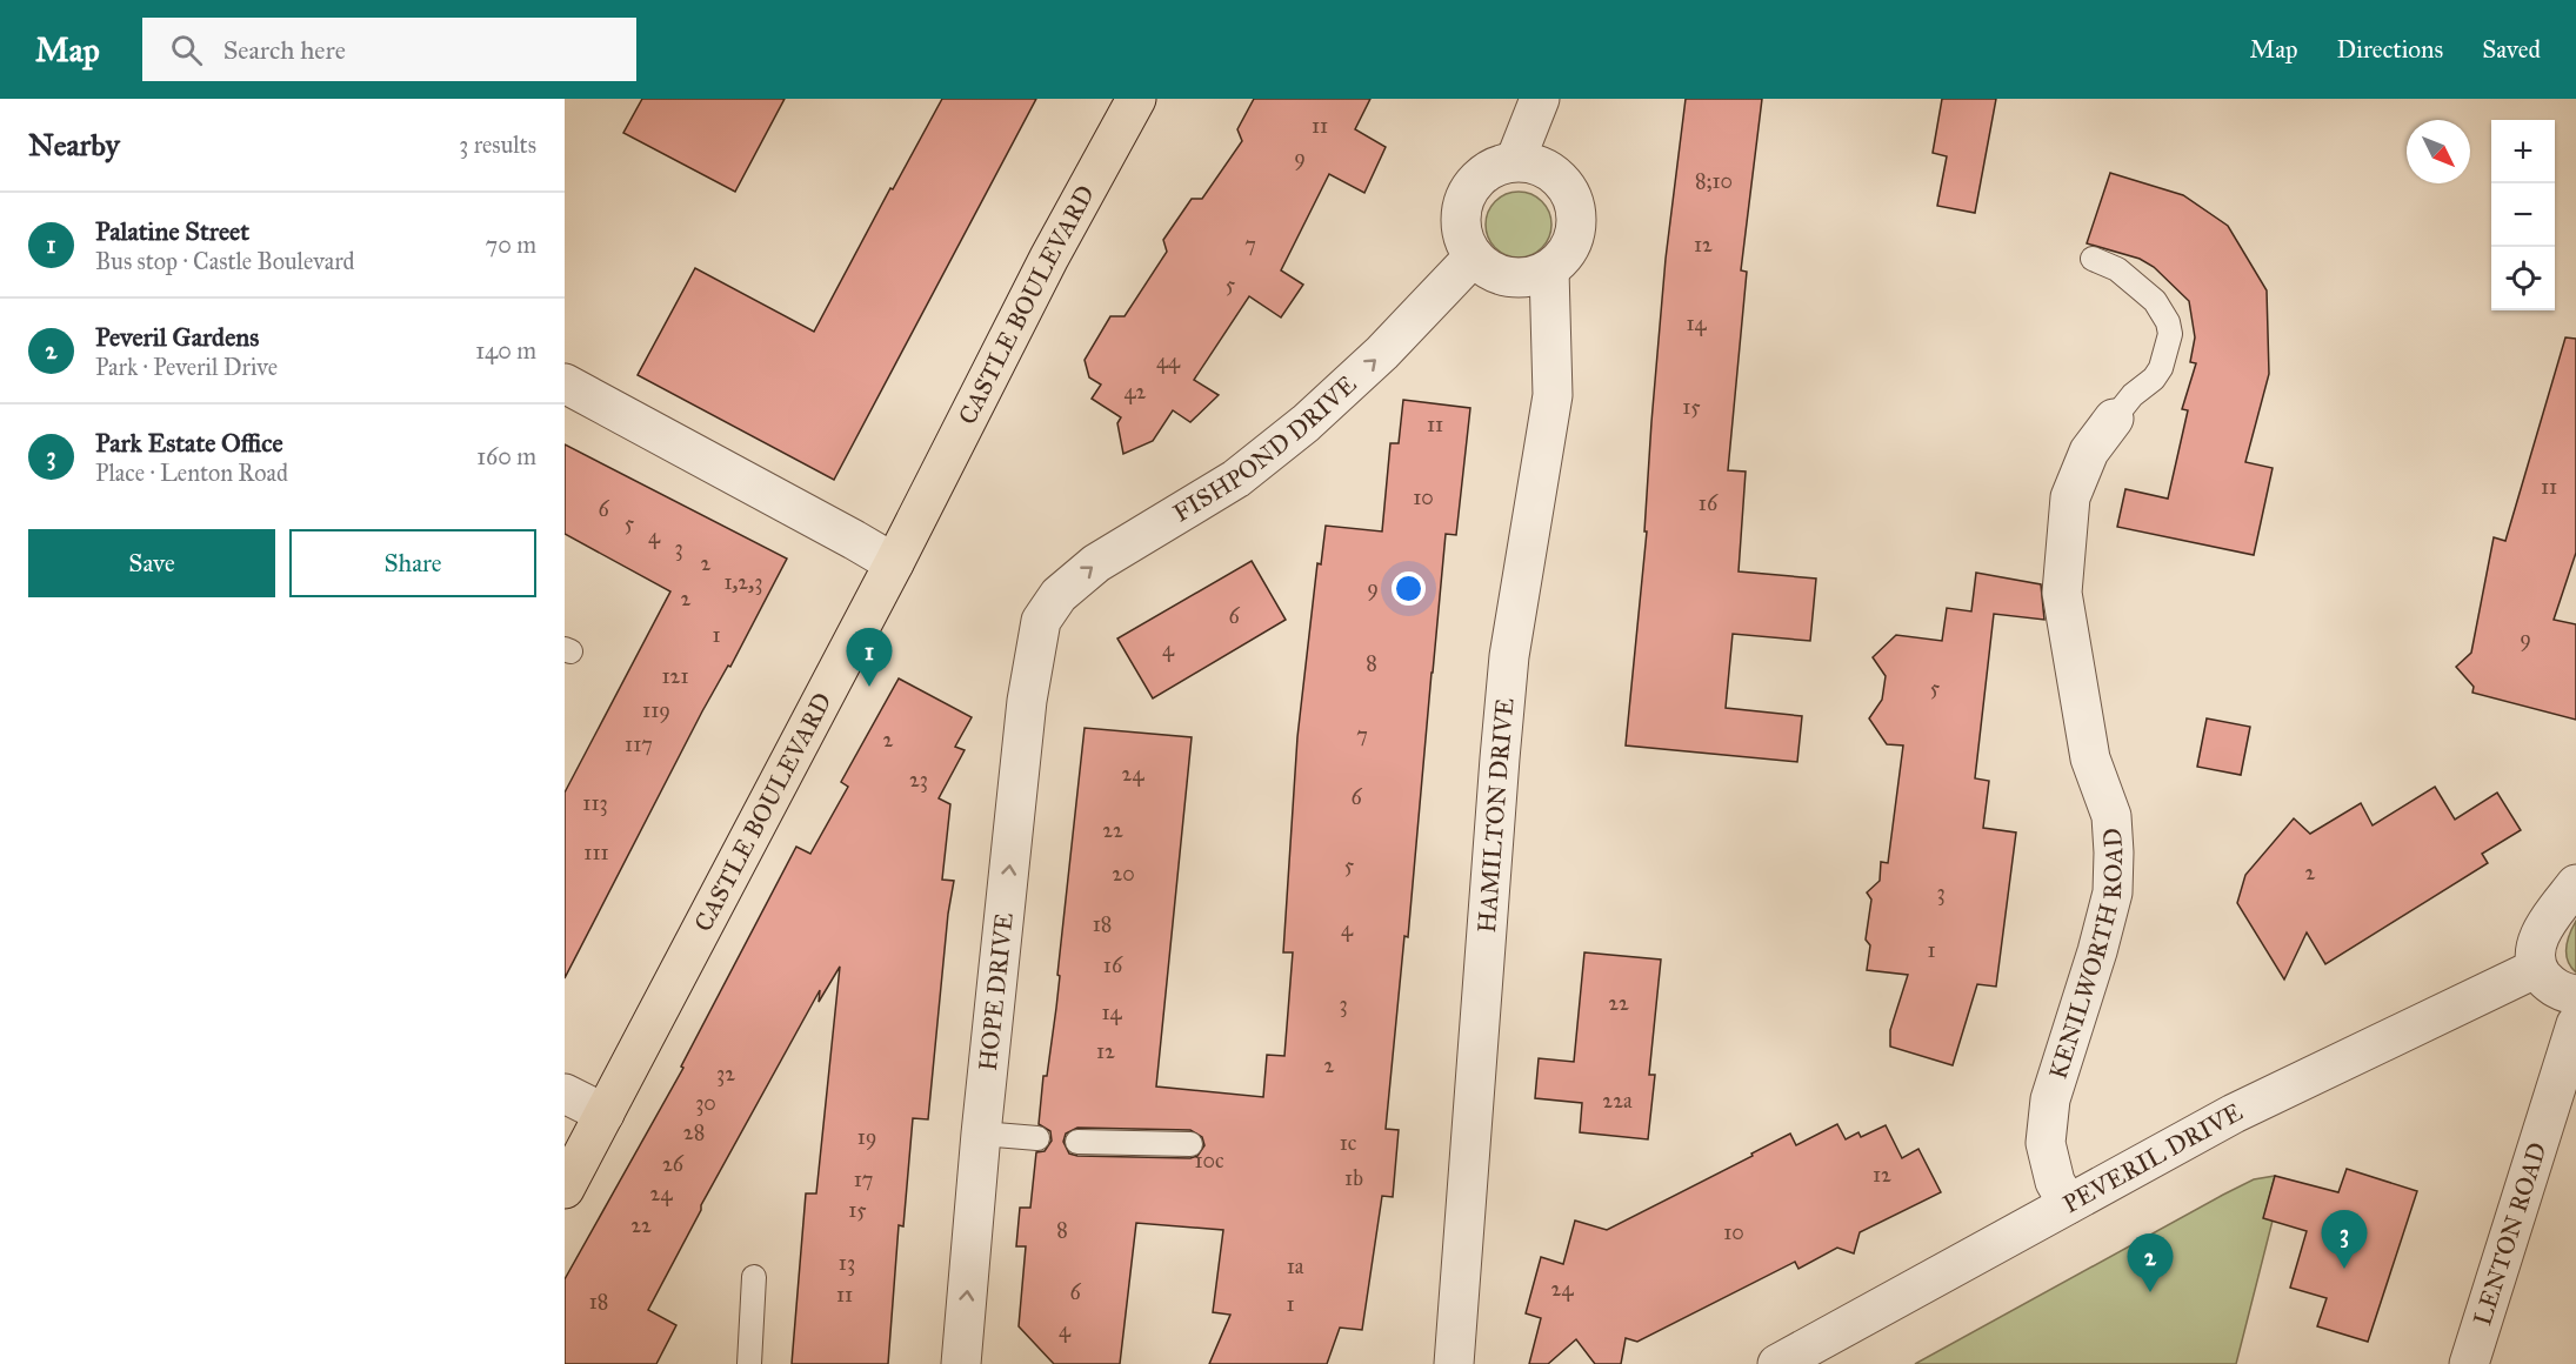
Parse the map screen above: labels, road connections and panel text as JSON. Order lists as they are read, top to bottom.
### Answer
{
  "streets": {
    "main road": ["CASTLE BOULEVARD"],
    "street": [
      "FISHPOND DRIVE",
      "HAMILTON DRIVE",
      "KENILWORTH ROAD",
      "HOPE DRIVE",
      "PEVERIL DRIVE",
      "LENTON ROAD"
    ]
  },
  "crossings": [
    ["FISHPOND DRIVE", "HAMILTON DRIVE"],
    ["FISHPOND DRIVE", "HOPE DRIVE"],
    ["KENILWORTH ROAD", "PEVERIL DRIVE"]
  ],
  "one_way": ["FISHPOND DRIVE", "HOPE DRIVE"],
  "house_numbers": [
    "11",
    "9",
    "8;10",
    "7",
    "12",
    "5",
    "14",
    "44",
    "42",
    "15",
    "11",
    "11",
    "10",
    "16",
    "6",
    "5",
    "4",
    "3",
    "2",
    "1,2,3",
    "9",
    "2",
    "6",
    "1",
    "9",
    "4",
    "8",
    "121",
    "5",
    "119",
    "7",
    "2",
    "117",
    "24",
    "23",
    "6",
    "113",
    "22",
    "111",
    "5",
    "2",
    "20",
    "3",
    "18",
    "4",
    "1",
    "16",
    "22",
    "3",
    "14",
    "12",
    "2",
    "32",
    "22a",
    "30",
    "28",
    "19",
    "1c",
    "10c",
    "26",
    "12",
    "1b",
    "17",
    "24",
    "15",
    "22",
    "8",
    "10",
    "13",
    "1a",
    "24",
    "6",
    "11",
    "18",
    "1",
    "4"
  ],
  "north": "bottom right",
  "page": {
    "header": "Map",
    "search": "Search here",
    "nav": ["Map", "Directions", "Saved"],
    "heading": ["Nearby", "3 results"],
    "map_buttons": ["+", "−"],
    "list": [
      {
        "mark": "1",
        "name": "Palatine Street",
        "note": "Bus stop · Castle Boulevard",
        "value": "70 m"
      },
      {
        "mark": "2",
        "name": "Peveril Gardens",
        "note": "Park · Peveril Drive",
        "value": "140 m"
      },
      {
        "mark": "3",
        "name": "Park Estate Office",
        "note": "Place · Lenton Road",
        "value": "160 m"
      }
    ],
    "buttons": ["Save", "Share"],
    "pins": ["1", "3", "2"]
  }
}
